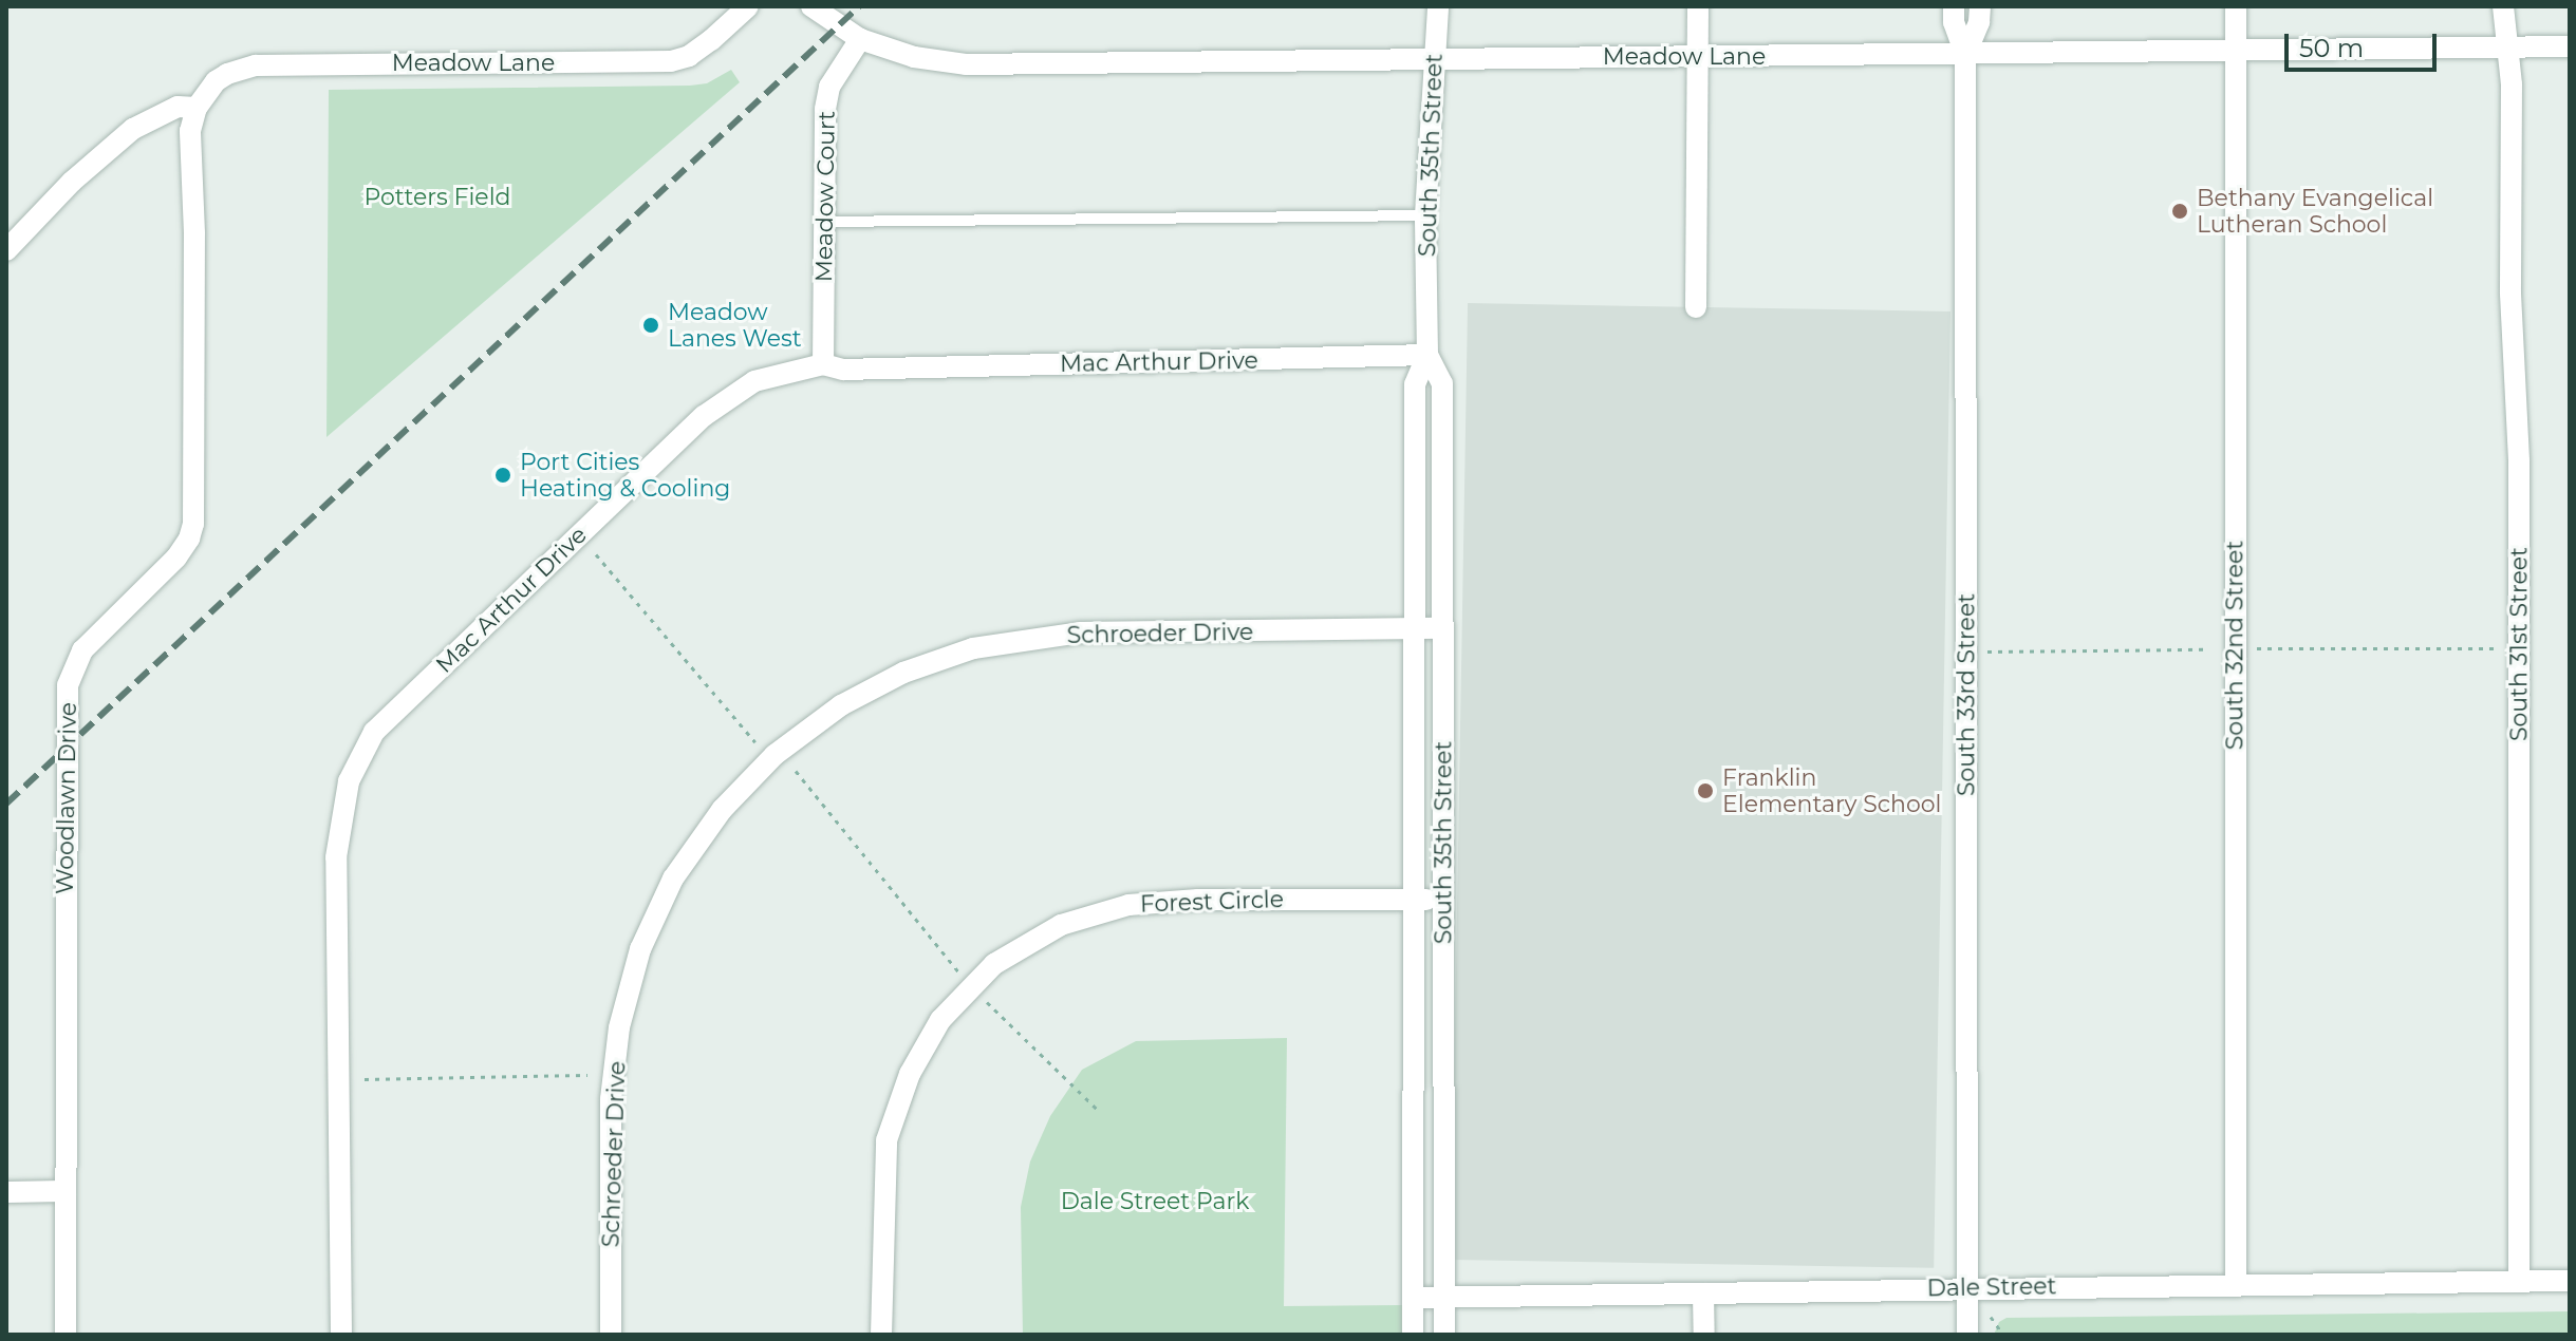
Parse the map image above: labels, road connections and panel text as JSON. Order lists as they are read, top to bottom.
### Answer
{
  "streets": {
    "street": [
      "Meadow Lane",
      "South 35th Street",
      "Meadow Court",
      "Mac Arthur Drive",
      "Schroeder Drive",
      "South 31st Street",
      "South 32nd Street",
      "South 33rd Street",
      "Woodlawn Drive",
      "Forest Circle",
      "Dale Street"
    ]
  },
  "crossings": [
    ["Meadow Lane", "South 35th Street"],
    ["Meadow Lane", "Meadow Court"],
    ["Meadow Lane", "South 31st Street"],
    ["Meadow Lane", "South 32nd Street"],
    ["Meadow Lane", "South 33rd Street"],
    ["Meadow Lane", "Woodlawn Drive"],
    ["South 35th Street", "Mac Arthur Drive"],
    ["South 35th Street", "Schroeder Drive"],
    ["South 35th Street", "Forest Circle"],
    ["South 35th Street", "Dale Street"],
    ["Meadow Court", "Mac Arthur Drive"],
    ["South 31st Street", "Dale Street"],
    ["South 32nd Street", "Dale Street"],
    ["South 33rd Street", "Dale Street"]
  ],
  "parks": ["Potters Field", "Dale Street Park"],
  "places": [
    "Bethany Evangelical Lutheran School",
    "Meadow Lanes West",
    "Port Cities Heating & Cooling",
    "Franklin Elementary School"
  ],
  "scale_bar": "50 m"
}
